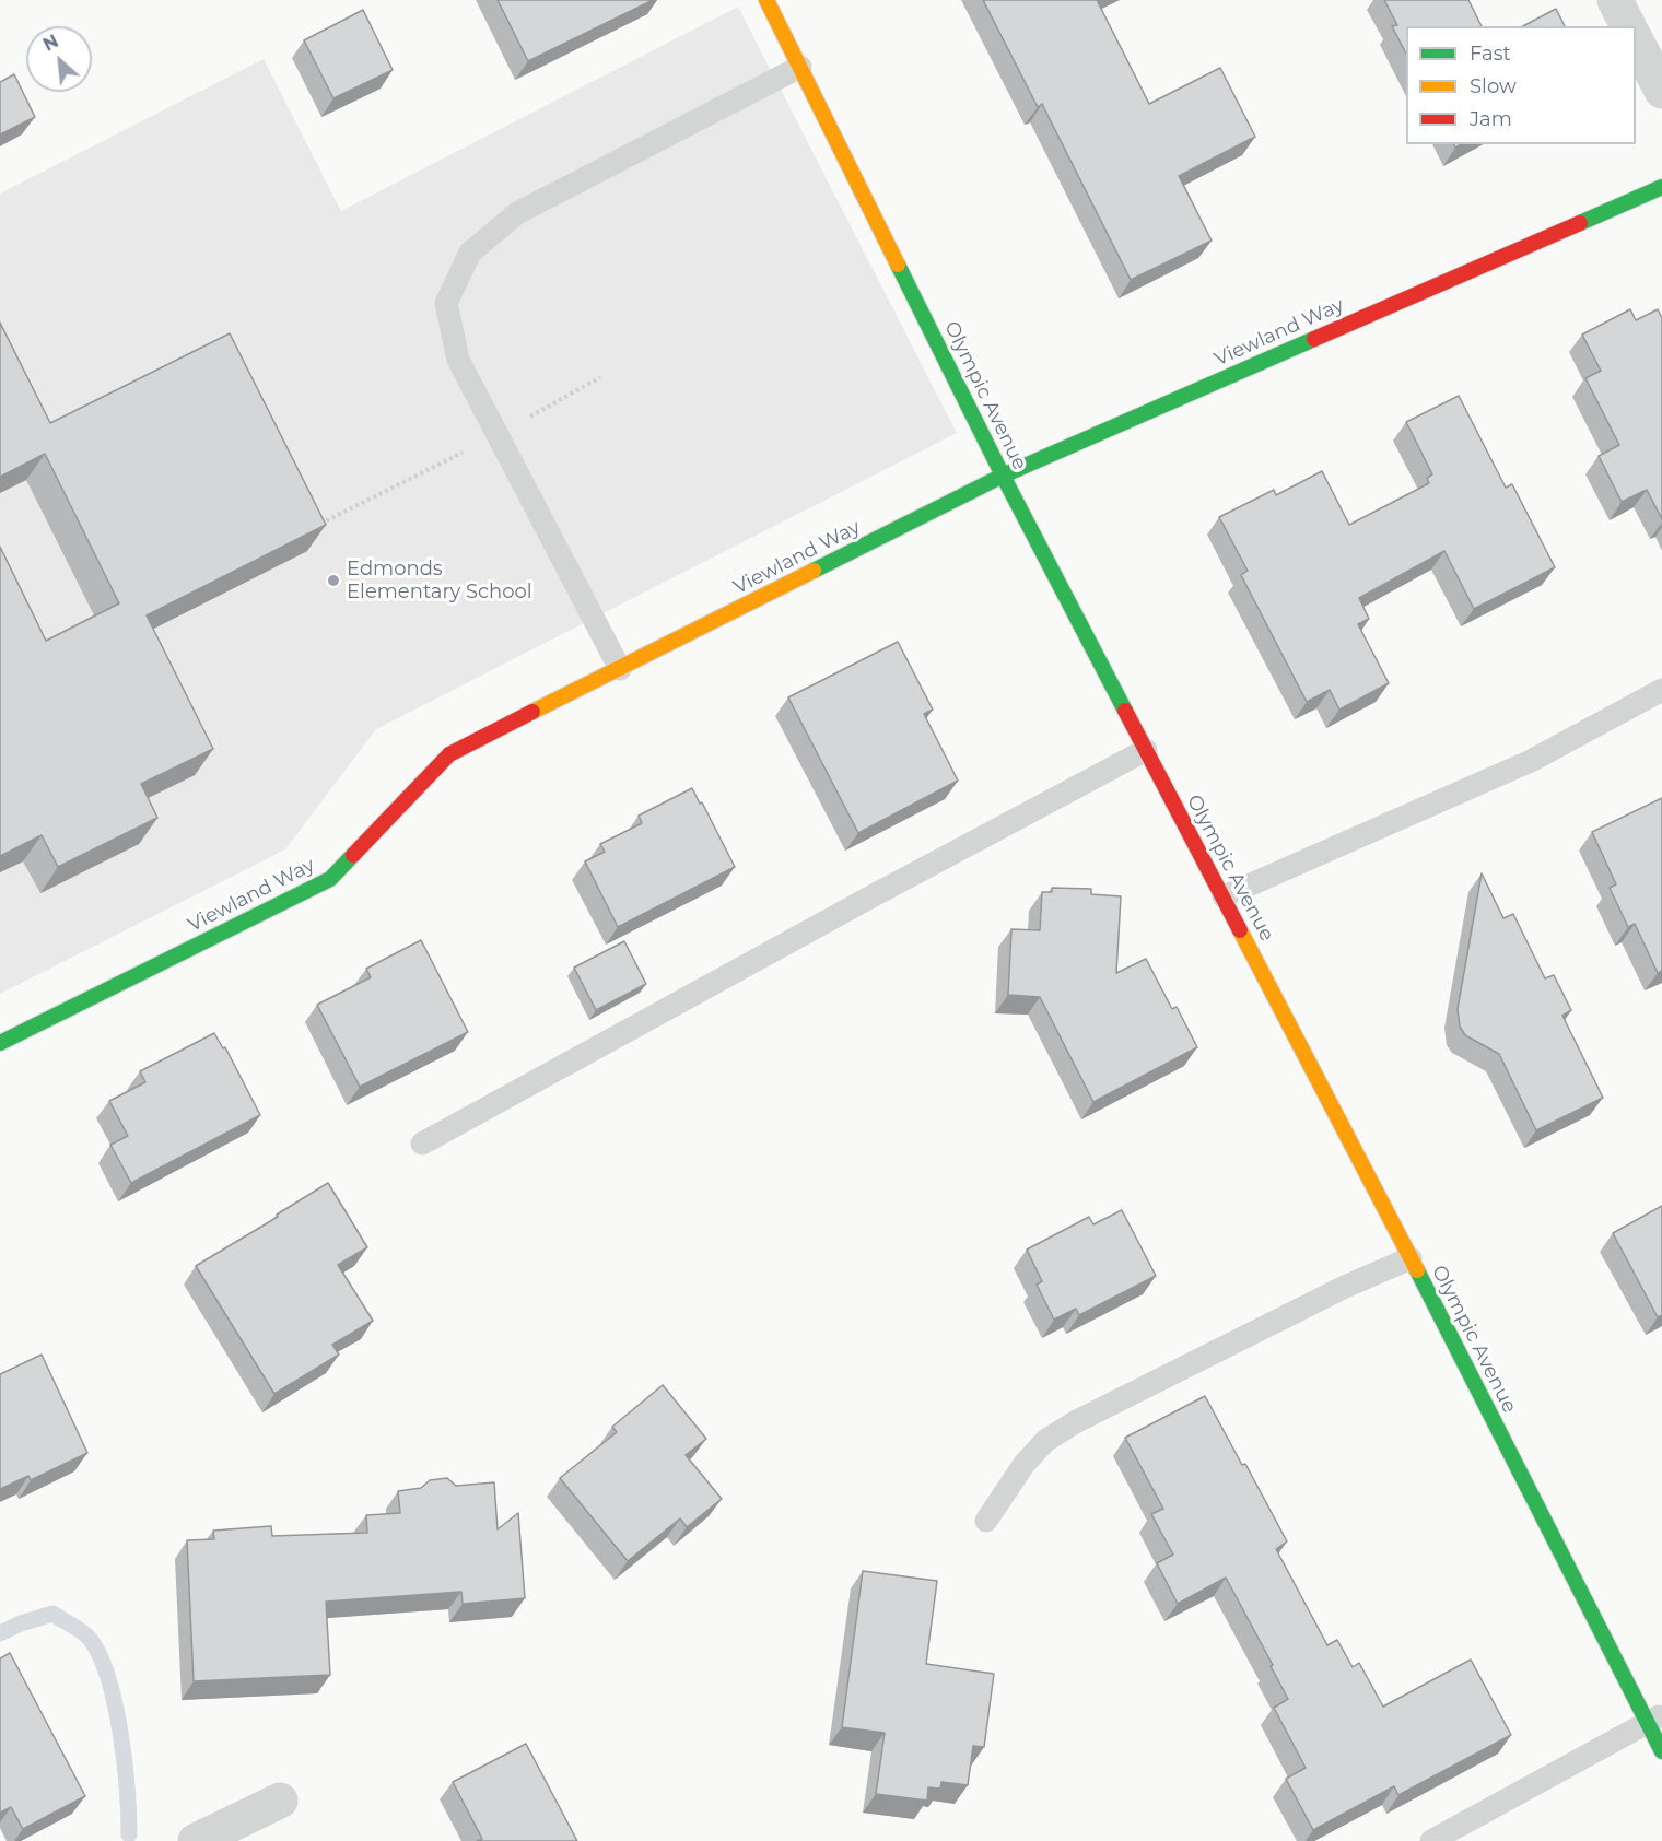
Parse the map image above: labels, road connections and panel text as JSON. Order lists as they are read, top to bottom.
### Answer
{
  "streets": {
    "street": ["Viewland Way", "Olympic Avenue"]
  },
  "crossings": [
    ["Viewland Way", "Olympic Avenue"]
  ],
  "places": ["Edmonds Elementary School"],
  "legend": ["Fast", "Slow", "Jam"],
  "north": "top left"
}
